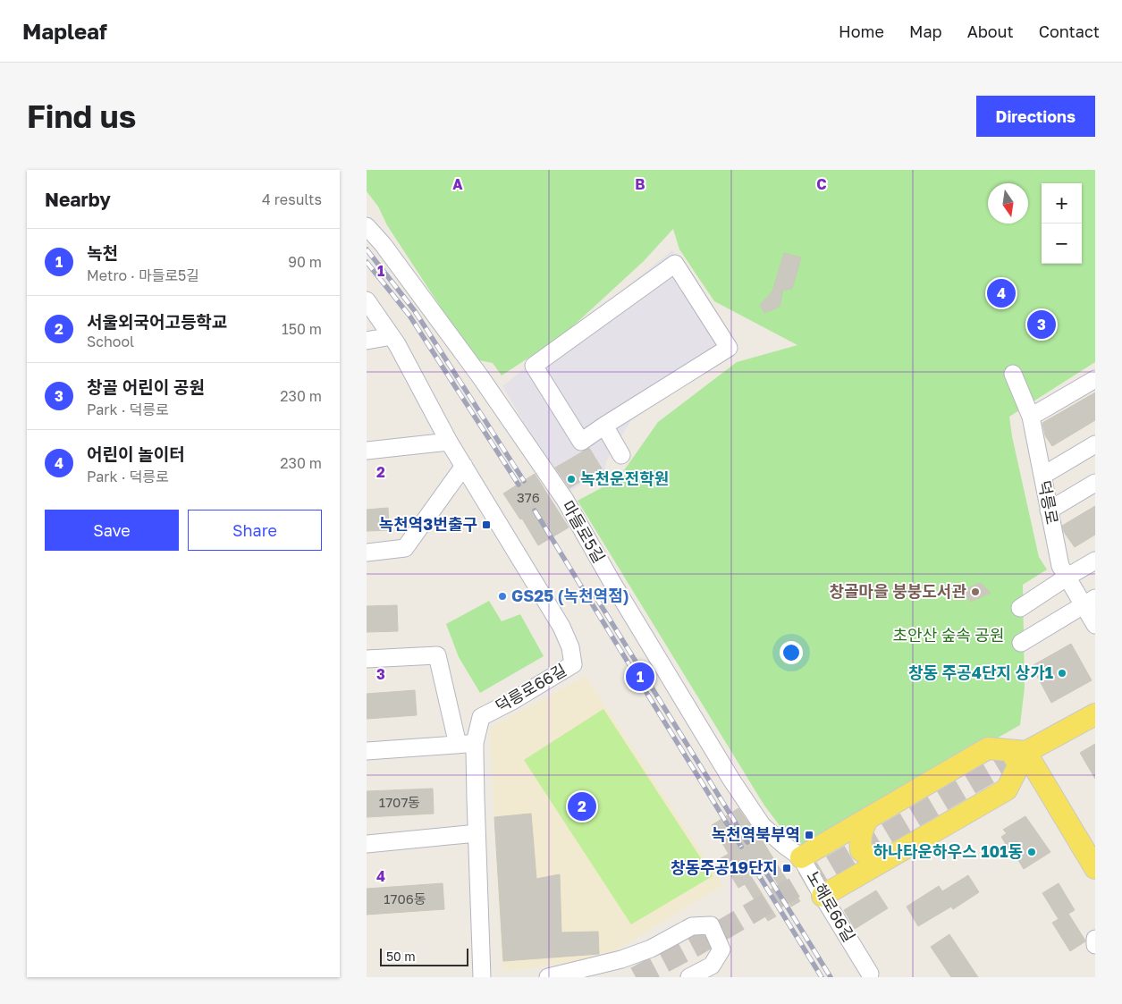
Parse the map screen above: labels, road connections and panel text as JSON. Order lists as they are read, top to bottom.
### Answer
{
  "streets": {
    "street": [
      "덕릉로",
      "마들로5길",
      "덕릉로66길",
      "노해로66길"
    ]
  },
  "crossings": [
    ["마들로5길", "노해로66길"]
  ],
  "parks": ["초안산 숲속 공원"],
  "places": {
    "other": [
      "녹천운전학원",
      "창골마을 붕붕도서관",
      "GS25 (녹천역점)",
      "창동 주공4단지 상가1",
      "하나타운하우스 101동"
    ],
    "transit": ["녹천역3번출구", "녹천역북부역", "창동주공19단지"]
  },
  "house_numbers": ["376", "1707동", "1706동"],
  "scale_bar": "50 m",
  "north": "bottom",
  "page": {
    "header": "Mapleaf",
    "nav": [
      "Home",
      "Map",
      "About",
      "Contact"
    ],
    "buttons": [
      "Directions",
      ["Save", "Share"]
    ],
    "title": "Find us",
    "heading": ["Nearby", "4 results"],
    "map_buttons": ["+", "−"],
    "list": [
      {
        "mark": "1",
        "name": "녹천",
        "note": "Metro · 마들로5길",
        "value": "90 m"
      },
      {
        "mark": "2",
        "name": "서울외국어고등학교",
        "note": "School",
        "value": "150 m"
      },
      {
        "mark": "3",
        "name": "창골 어린이 공원",
        "note": "Park · 덕릉로",
        "value": "230 m"
      },
      {
        "mark": "4",
        "name": "어린이 놀이터",
        "note": "Park · 덕릉로",
        "value": "230 m"
      }
    ],
    "pins": [
      "4",
      "3",
      "1",
      "2"
    ],
    "scale": "50 m"
  },
  "grid": {
    "columns": ["A", "B", "C"],
    "rows": [
      "1",
      "2",
      "3",
      "4"
    ]
  }
}
